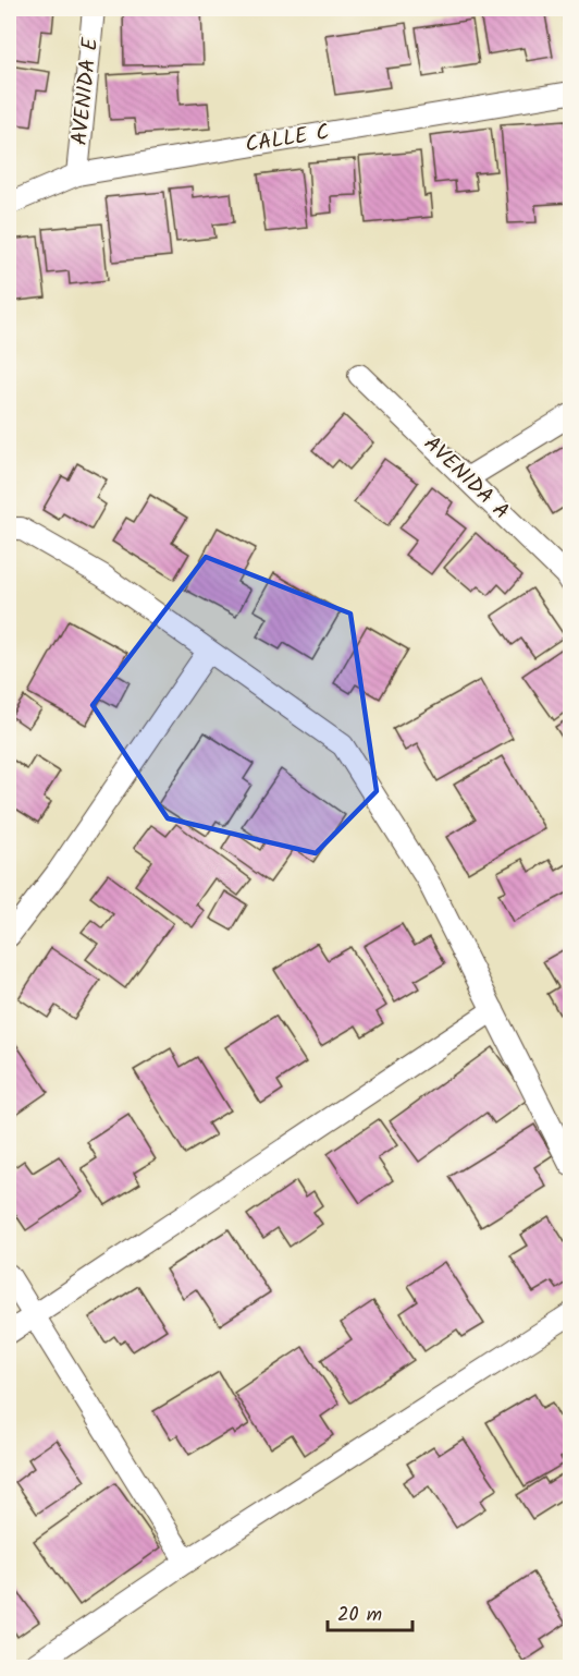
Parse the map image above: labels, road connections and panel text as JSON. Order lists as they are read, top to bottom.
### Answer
{
  "streets": {
    "street": ["AVENIDA E", "CALLE C", "AVENIDA A"]
  },
  "crossings": [
    ["AVENIDA E", "CALLE C"]
  ],
  "scale_bar": "20 m"
}
